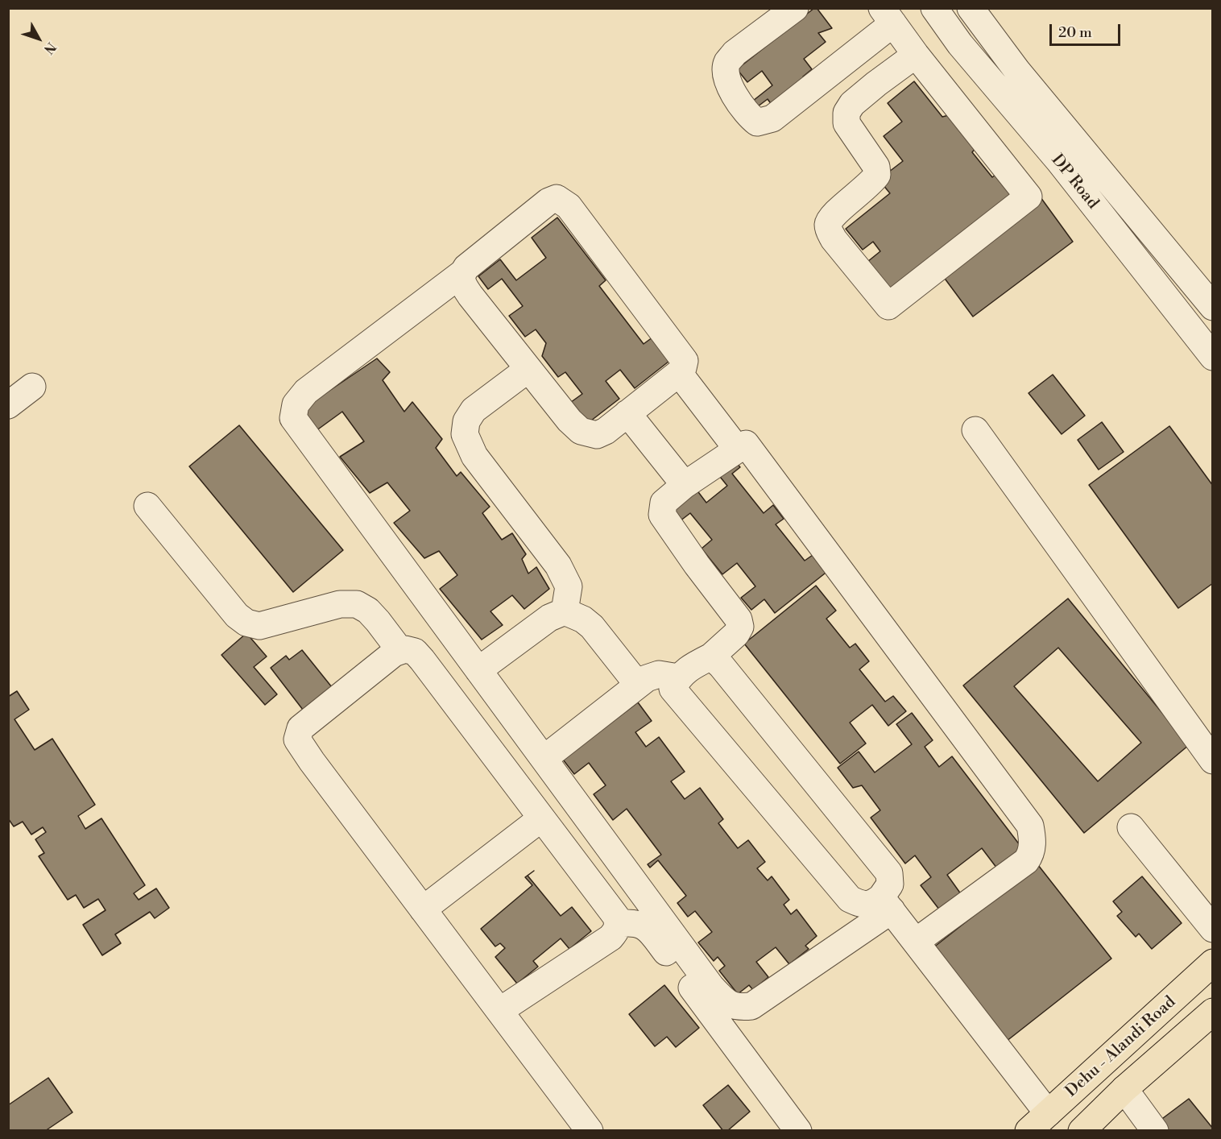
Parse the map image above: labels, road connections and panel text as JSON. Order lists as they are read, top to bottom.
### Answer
{
  "streets": {
    "main road": ["Dehu - Alandi Road"],
    "street": ["DP Road"]
  },
  "scale_bar": "20 m",
  "north": "bottom right"
}
